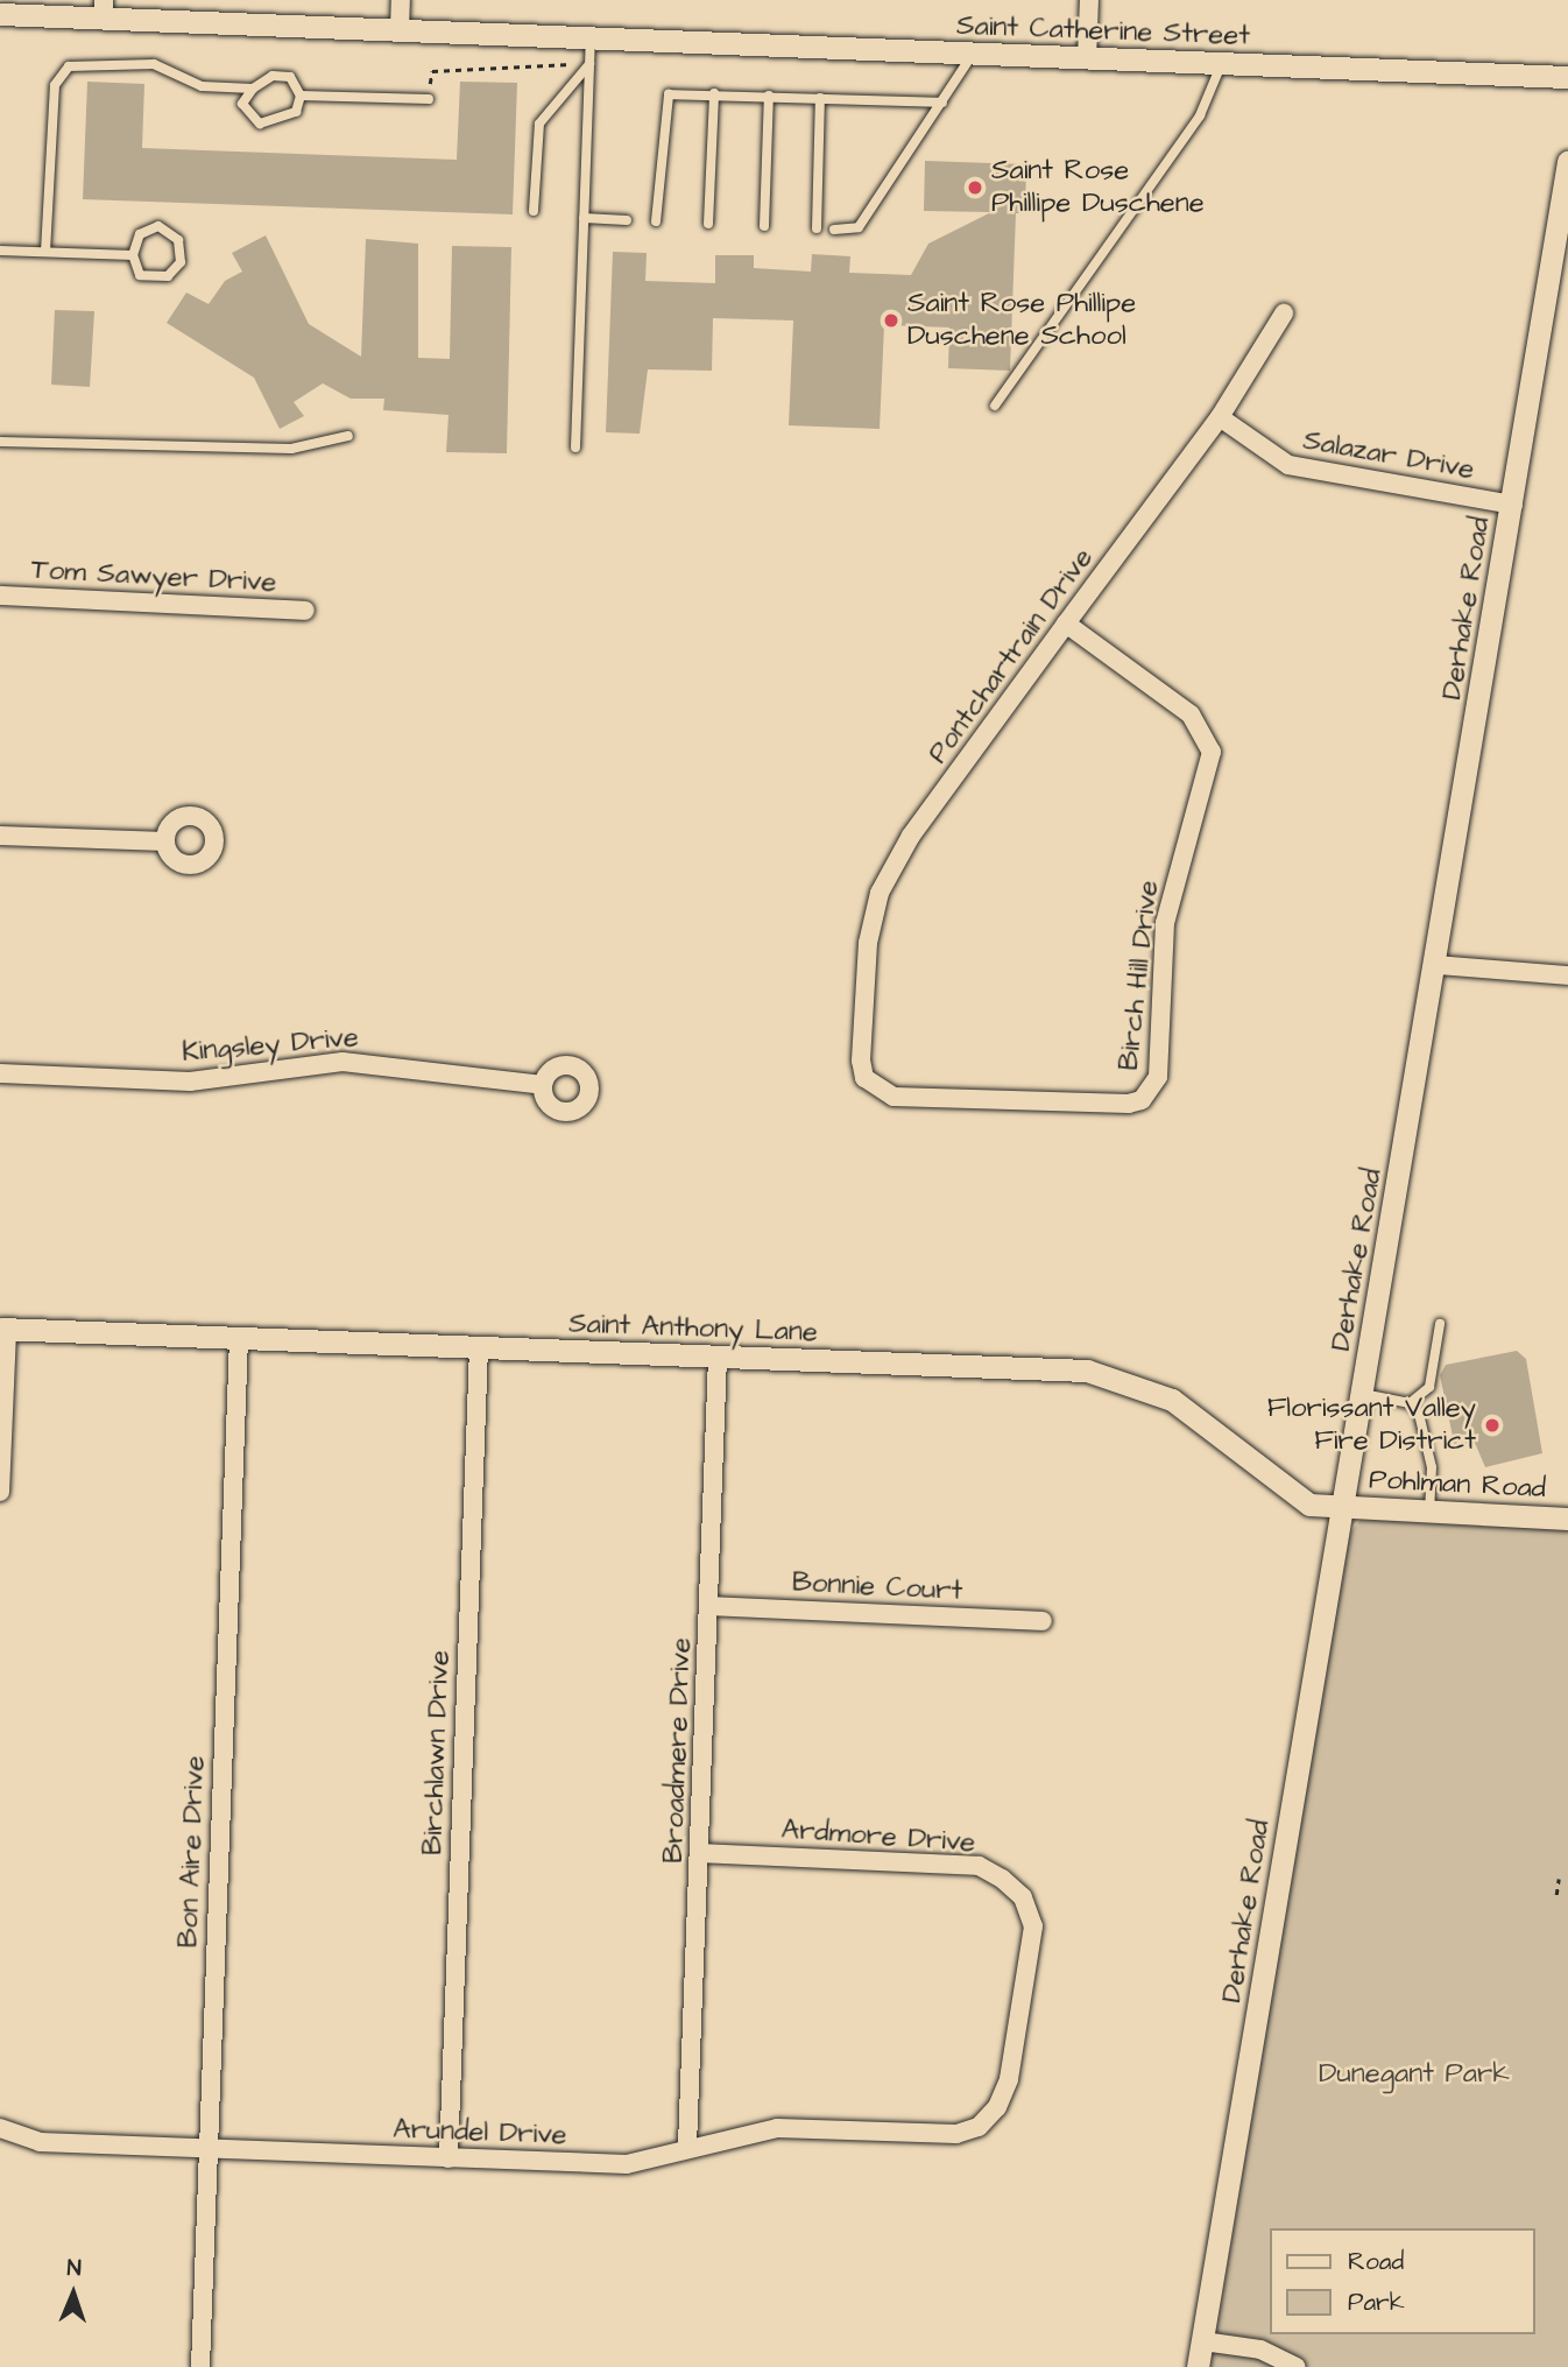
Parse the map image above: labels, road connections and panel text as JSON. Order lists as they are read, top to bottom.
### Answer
{
  "streets": {
    "street": [
      "Saint Catherine Street",
      "Salazar Drive",
      "Tom Sawyer Drive",
      "Derhake Road",
      "Pontchartrain Drive",
      "Birch Hill Drive",
      "Kingsley Drive",
      "Saint Anthony Lane",
      "Pohlman Road",
      "Bonnie Court",
      "Broadmere Drive",
      "Birchlawn Drive",
      "Ardmore Drive",
      "Bon Aire Drive",
      "Arundel Drive"
    ]
  },
  "crossings": [
    ["Salazar Drive", "Derhake Road"],
    ["Salazar Drive", "Pontchartrain Drive"],
    ["Derhake Road", "Saint Anthony Lane"],
    ["Derhake Road", "Pohlman Road"],
    ["Pontchartrain Drive", "Birch Hill Drive"],
    ["Saint Anthony Lane", "Pohlman Road"],
    ["Saint Anthony Lane", "Broadmere Drive"],
    ["Saint Anthony Lane", "Birchlawn Drive"],
    ["Saint Anthony Lane", "Bon Aire Drive"],
    ["Bonnie Court", "Broadmere Drive"],
    ["Broadmere Drive", "Ardmore Drive"],
    ["Broadmere Drive", "Arundel Drive"],
    ["Birchlawn Drive", "Arundel Drive"],
    ["Ardmore Drive", "Arundel Drive"],
    ["Bon Aire Drive", "Arundel Drive"]
  ],
  "parks": ["Dunegant Park"],
  "places": ["Saint Rose Phillipe Duschene", "Saint Rose Phillipe Duschene School", "Florissant Valley Fire District"],
  "legend": ["Road", "Park"],
  "north": "top"
}
